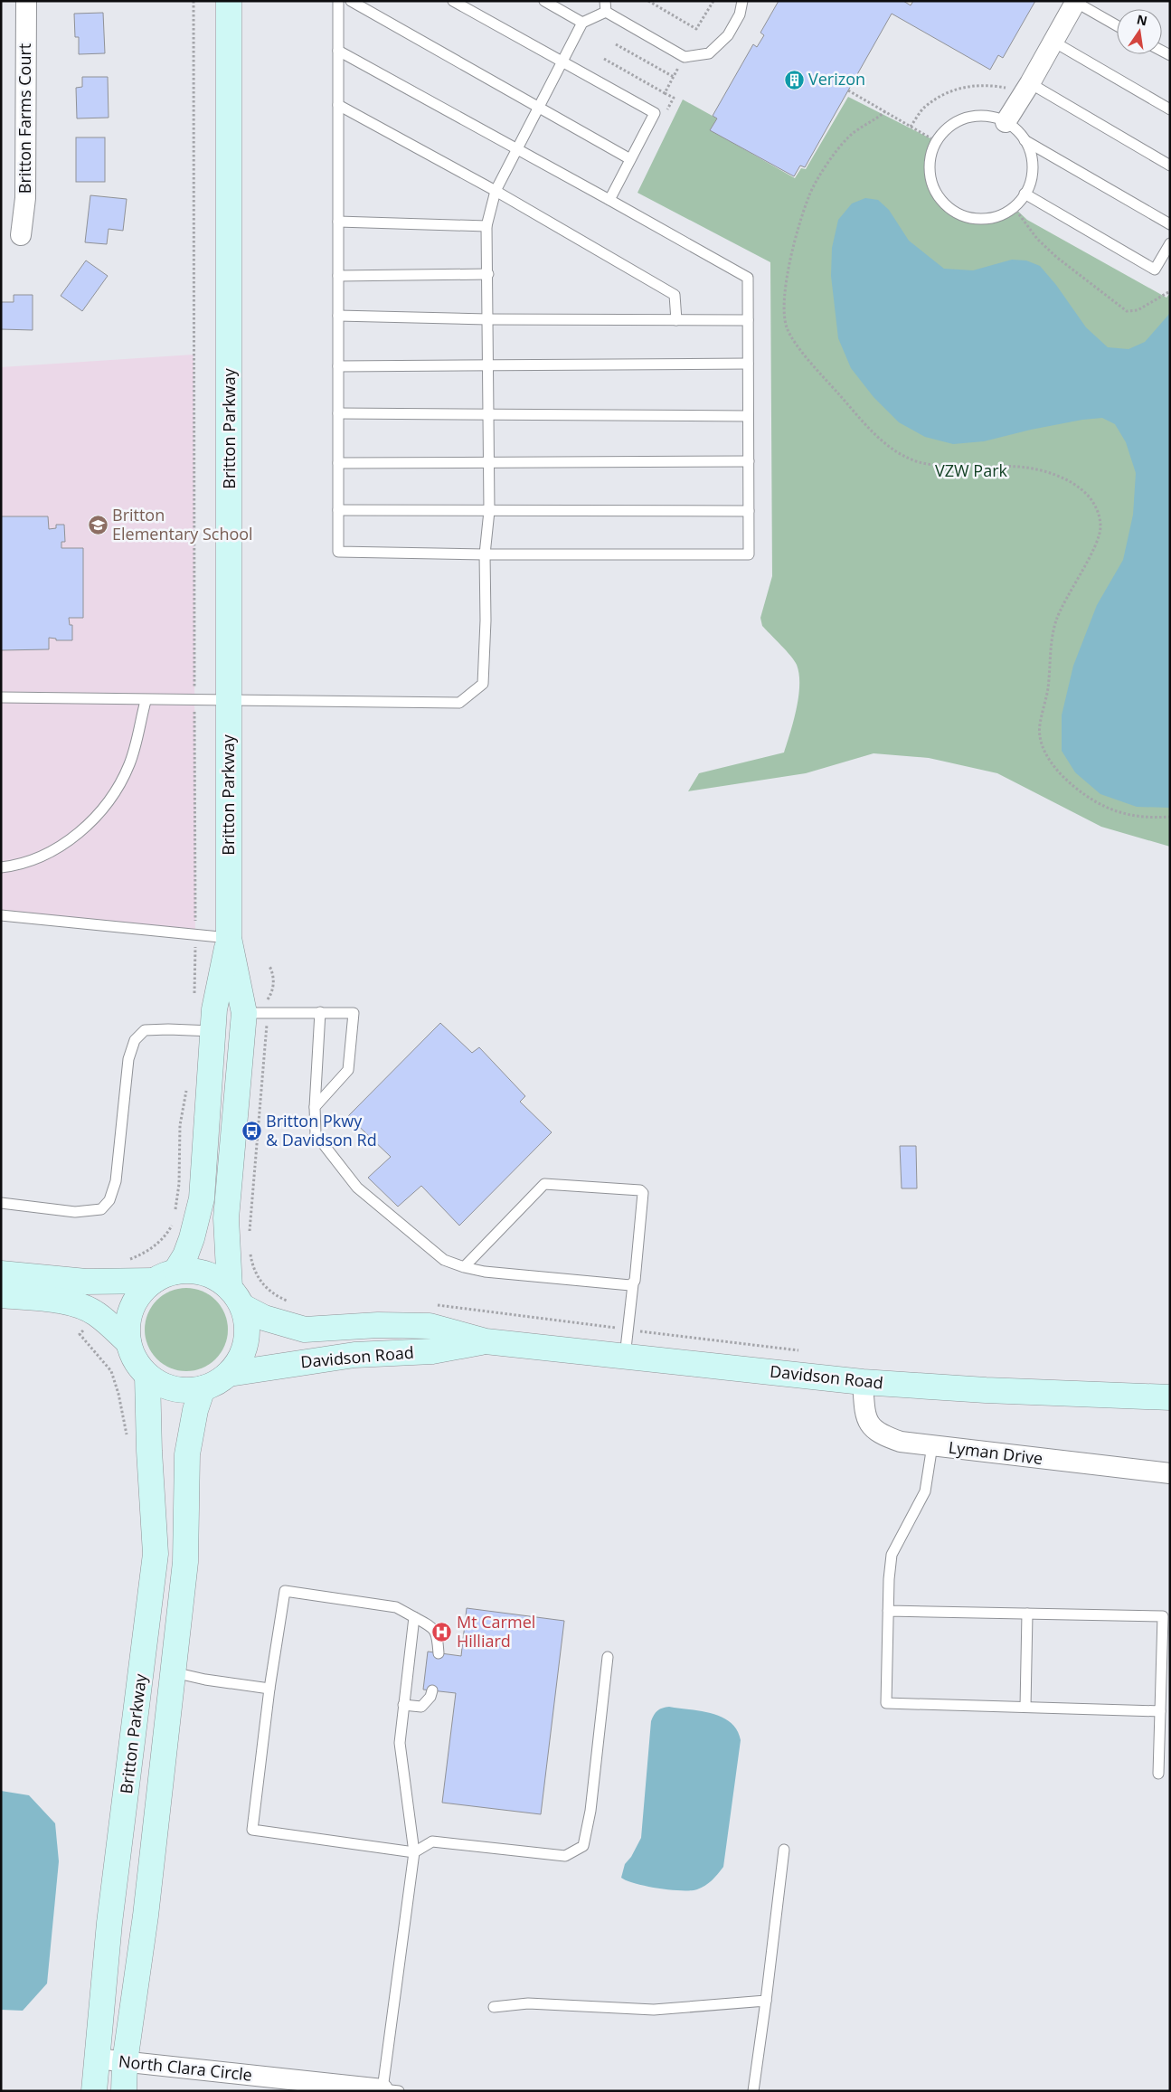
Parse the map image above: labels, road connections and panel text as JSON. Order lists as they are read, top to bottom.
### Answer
{
  "streets": {
    "main road": ["Britton Parkway", "Davidson Road"],
    "street": ["Britton Farms Court", "Lyman Drive", "North Clara Circle"]
  },
  "crossings": [
    ["Britton Parkway", "Davidson Road"],
    ["Britton Parkway", "North Clara Circle"],
    ["Davidson Road", "Lyman Drive"]
  ],
  "parks": ["VZW Park"],
  "places": {
    "building": ["Verizon"],
    "school or university": ["Britton Elementary School"],
    "bus stop": ["Britton Pkwy & Davidson Rd"],
    "hospital": ["Mt Carmel Hilliard"]
  },
  "north": "top"
}
